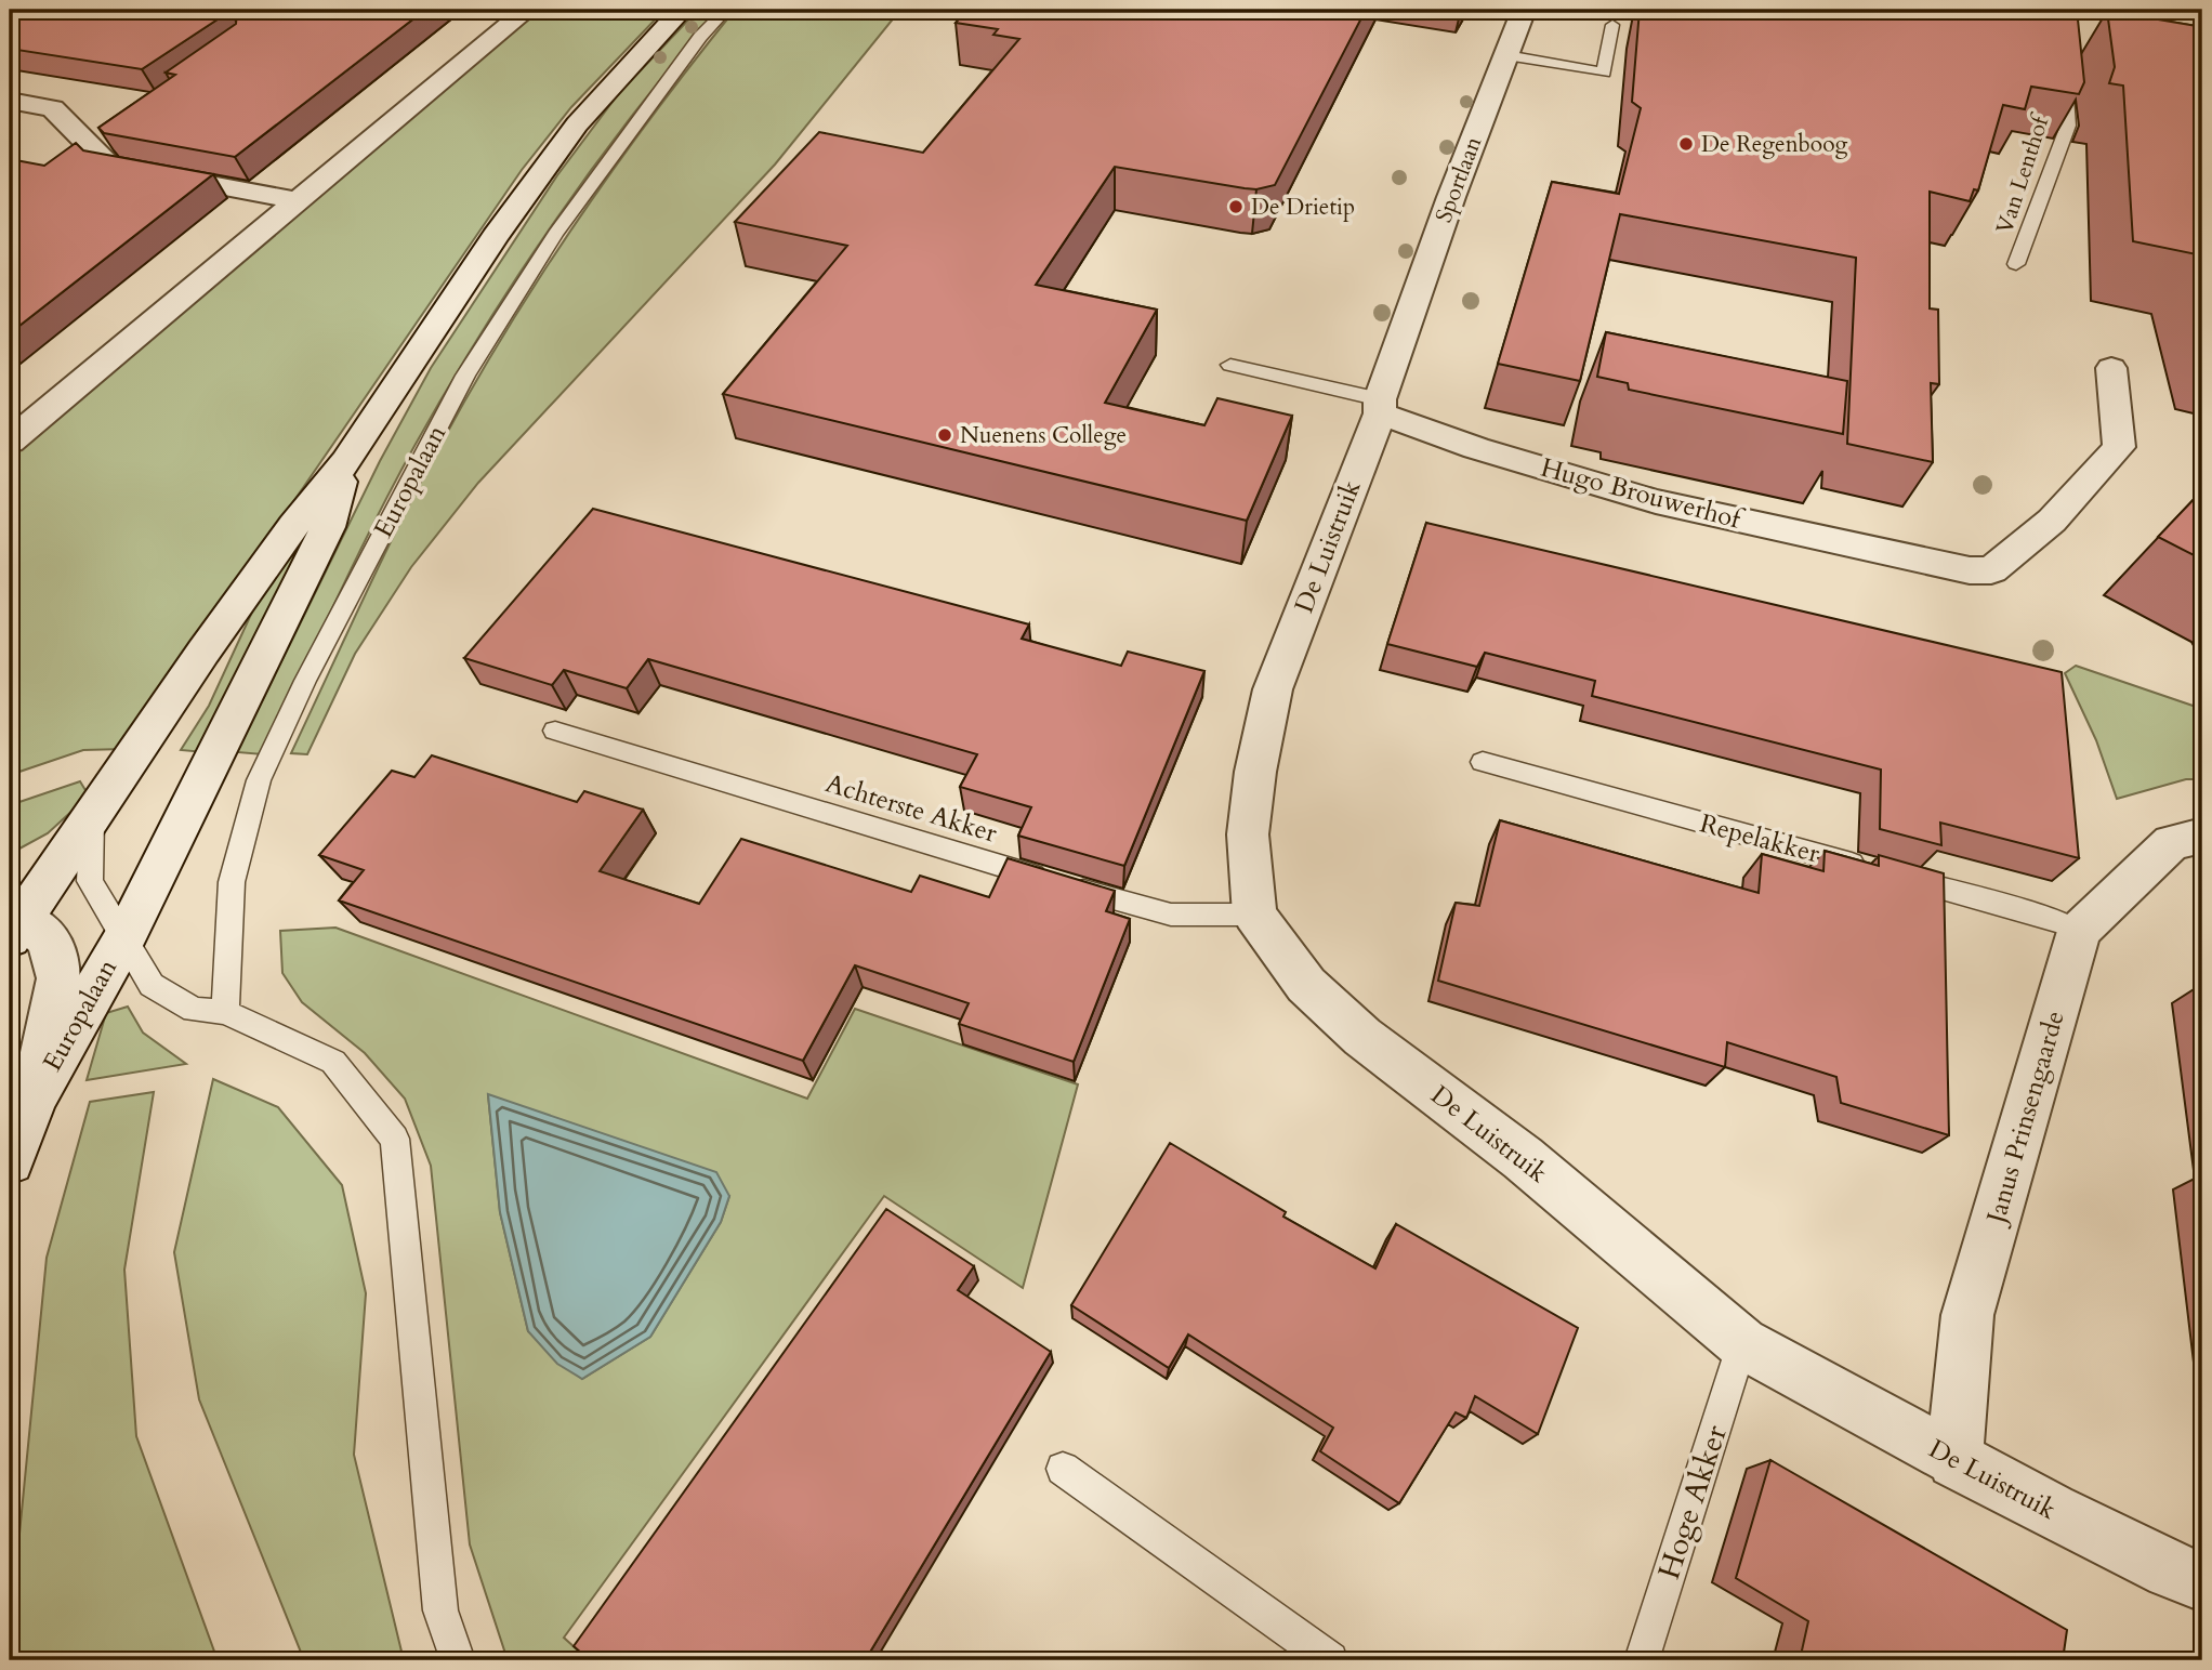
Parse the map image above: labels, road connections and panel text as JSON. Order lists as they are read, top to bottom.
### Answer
{
  "streets": {
    "street": [
      "Sportlaan",
      "Europalaan",
      "Hugo Brouwerhof",
      "De Luistruik",
      "Janus Prinsengaarde"
    ],
    "lane": [
      "Van Lenthof",
      "Achterste Akker",
      "Repelakker",
      "Hoge Akker"
    ]
  },
  "crossings": [
    ["Sportlaan", "Hugo Brouwerhof"],
    ["Sportlaan", "De Luistruik"],
    ["Hugo Brouwerhof", "De Luistruik"],
    ["De Luistruik", "Achterste Akker"],
    ["De Luistruik", "Janus Prinsengaarde"],
    ["De Luistruik", "Hoge Akker"],
    ["Repelakker", "Janus Prinsengaarde"]
  ],
  "places": ["De Regenboog", "De Drietip", "Nuenens College"]
}
